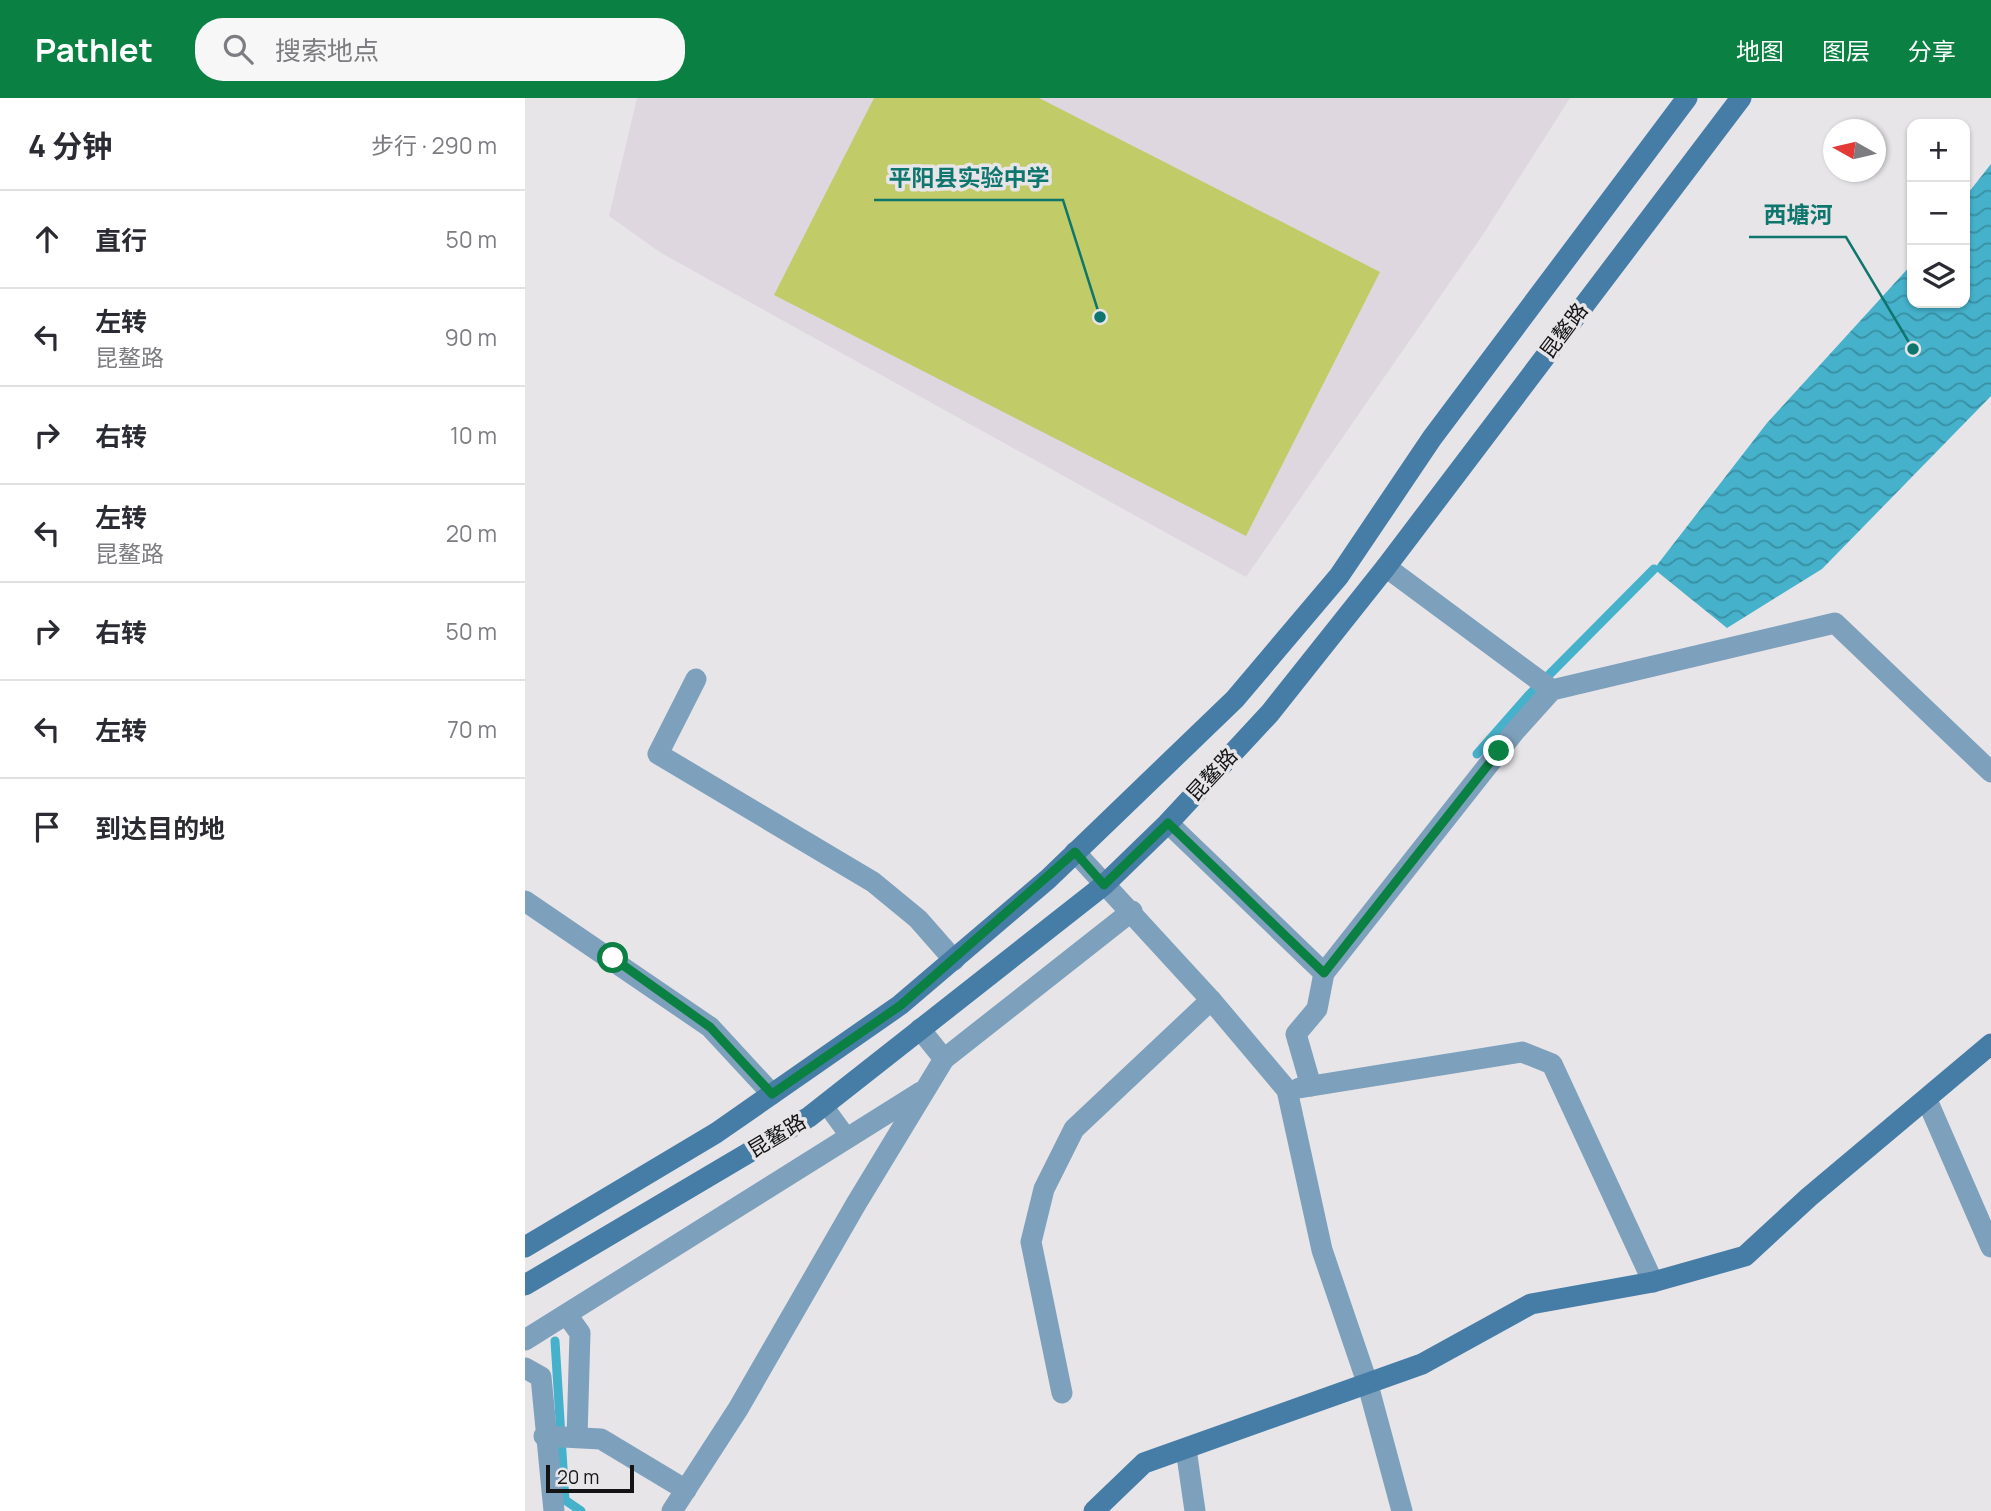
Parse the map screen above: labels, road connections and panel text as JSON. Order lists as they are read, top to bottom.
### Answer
{
  "streets": {
    "street": ["昆鳌路"]
  },
  "places": ["平阳县实验中学", "西塘河"],
  "scale_bar": "20 m",
  "north": "left",
  "page": {
    "header": "Pathlet",
    "search": "搜索地点",
    "nav": ["地图", "图层", "分享"],
    "heading": ["4 分钟", "步行 · 290 m"],
    "map_buttons": ["+", "−"],
    "list": [
      ["直行", "50 m"],
      ["左转", "昆鳌路", "90 m"],
      ["右转", "10 m"],
      ["左转", "昆鳌路", "20 m"],
      ["右转", "50 m"],
      ["左转", "70 m"],
      "到达目的地"
    ],
    "scale": "20 m"
  }
}
